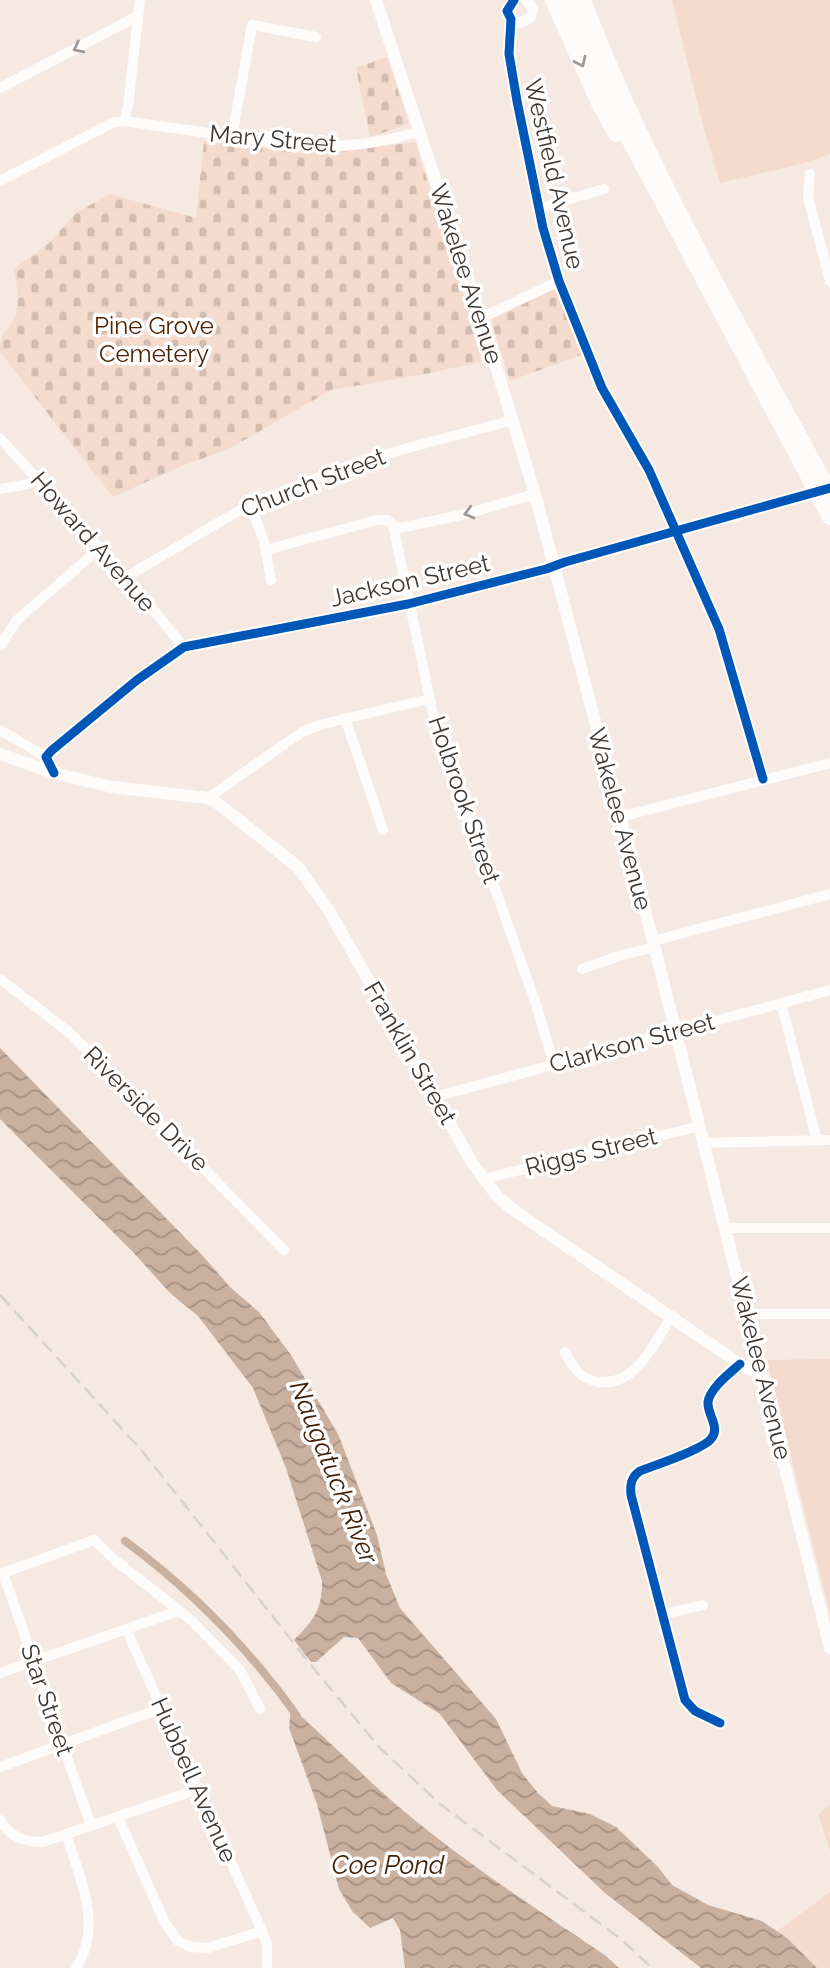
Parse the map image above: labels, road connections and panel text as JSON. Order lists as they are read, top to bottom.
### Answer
{
  "streets": {
    "main road": ["Wakelee Avenue", "Franklin Street"],
    "street": [
      "Mary Street",
      "Westfield Avenue",
      "Church Street",
      "Howard Avenue",
      "Jackson Street",
      "Holbrook Street",
      "Clarkson Street",
      "Riverside Drive",
      "Riggs Street",
      "Star Street",
      "Hubbell Avenue"
    ]
  },
  "crossings": [
    ["Mary Street", "Wakelee Avenue"],
    ["Westfield Avenue", "Jackson Street"],
    ["Wakelee Avenue", "Church Street"],
    ["Wakelee Avenue", "Jackson Street"],
    ["Wakelee Avenue", "Clarkson Street"],
    ["Wakelee Avenue", "Franklin Street"],
    ["Wakelee Avenue", "Riggs Street"],
    ["Church Street", "Howard Avenue"],
    ["Howard Avenue", "Jackson Street"],
    ["Jackson Street", "Holbrook Street"],
    ["Holbrook Street", "Clarkson Street"],
    ["Clarkson Street", "Franklin Street"],
    ["Franklin Street", "Riggs Street"]
  ],
  "water": ["Naugatuck River", "Coe Pond"],
  "parks": ["Pine Grove Cemetery"]
}
